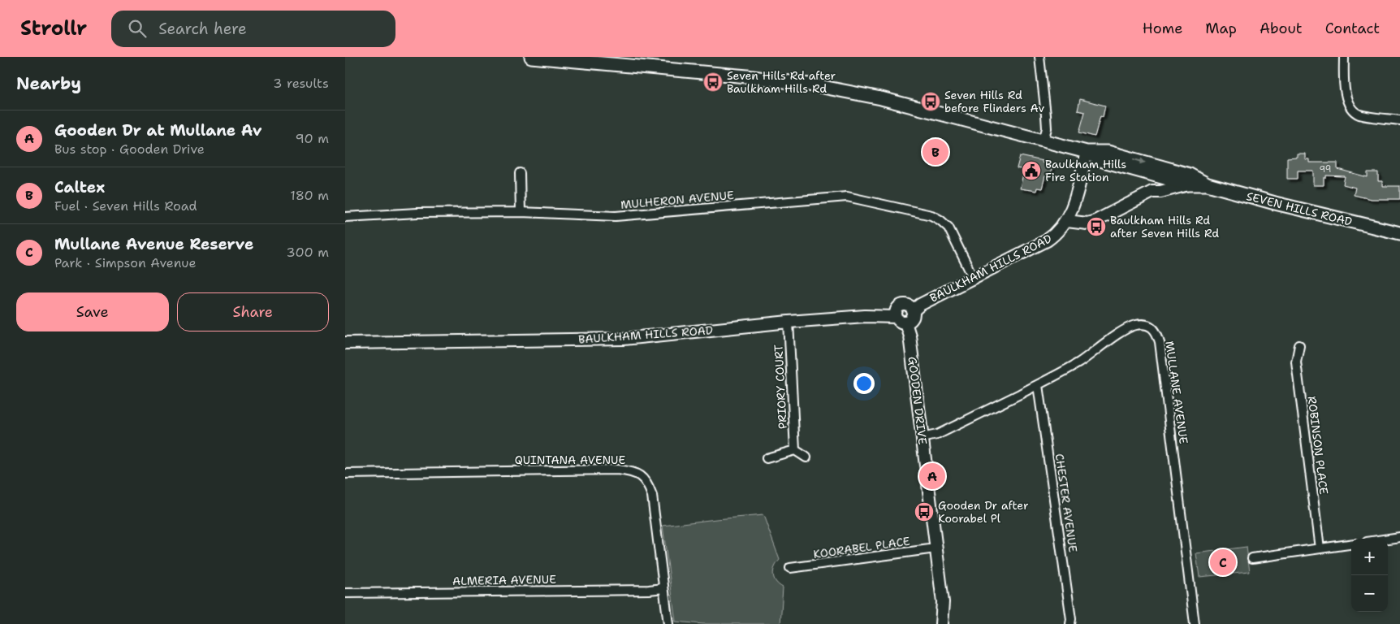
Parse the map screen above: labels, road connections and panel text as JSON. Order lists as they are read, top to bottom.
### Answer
{
  "streets": {
    "main road": ["SEVEN HILLS ROAD"],
    "street": [
      "MULHERON AVENUE",
      "BAULKHAM HILLS ROAD",
      "PRIORY COURT",
      "MULLANE AVENUE",
      "GOODEN DRIVE",
      "ROBINSON PLACE",
      "QUINTANA AVENUE",
      "CHESTER AVENUE",
      "KOORABEL PLACE",
      "ALMERIA AVENUE"
    ]
  },
  "crossings": [
    ["MULHERON AVENUE", "BAULKHAM HILLS ROAD"],
    ["SEVEN HILLS ROAD", "BAULKHAM HILLS ROAD"],
    ["BAULKHAM HILLS ROAD", "PRIORY COURT"],
    ["BAULKHAM HILLS ROAD", "GOODEN DRIVE"],
    ["MULLANE AVENUE", "GOODEN DRIVE"],
    ["MULLANE AVENUE", "CHESTER AVENUE"],
    ["GOODEN DRIVE", "KOORABEL PLACE"],
    ["QUINTANA AVENUE", "ALMERIA AVENUE"]
  ],
  "places": {
    "bus stop": [
      "Seven Hills Rd after Baulkham Hills Rd",
      "Seven Hills Rd before Flinders Av",
      "Baulkham Hills Rd after Seven Hills Rd",
      "Gooden Dr after Koorabel Pl"
    ],
    "public building": ["Baulkham Hills Fire Station"]
  },
  "house_numbers": ["99"],
  "page": {
    "header": "Strollr",
    "search": "Search here",
    "nav": [
      "Home",
      "Map",
      "About",
      "Contact"
    ],
    "heading": ["Nearby", "3 results"],
    "list": [
      {
        "mark": "A",
        "name": "Gooden Dr at Mullane Av",
        "note": "Bus stop · Gooden Drive",
        "value": "90 m"
      },
      {
        "mark": "B",
        "name": "Caltex",
        "note": "Fuel · Seven Hills Road",
        "value": "180 m"
      },
      {
        "mark": "C",
        "name": "Mullane Avenue Reserve",
        "note": "Park · Simpson Avenue",
        "value": "300 m"
      }
    ],
    "pins": ["B", "A", "C"],
    "buttons": ["Save", "Share"],
    "map_buttons": ["+", "−"]
  }
}
